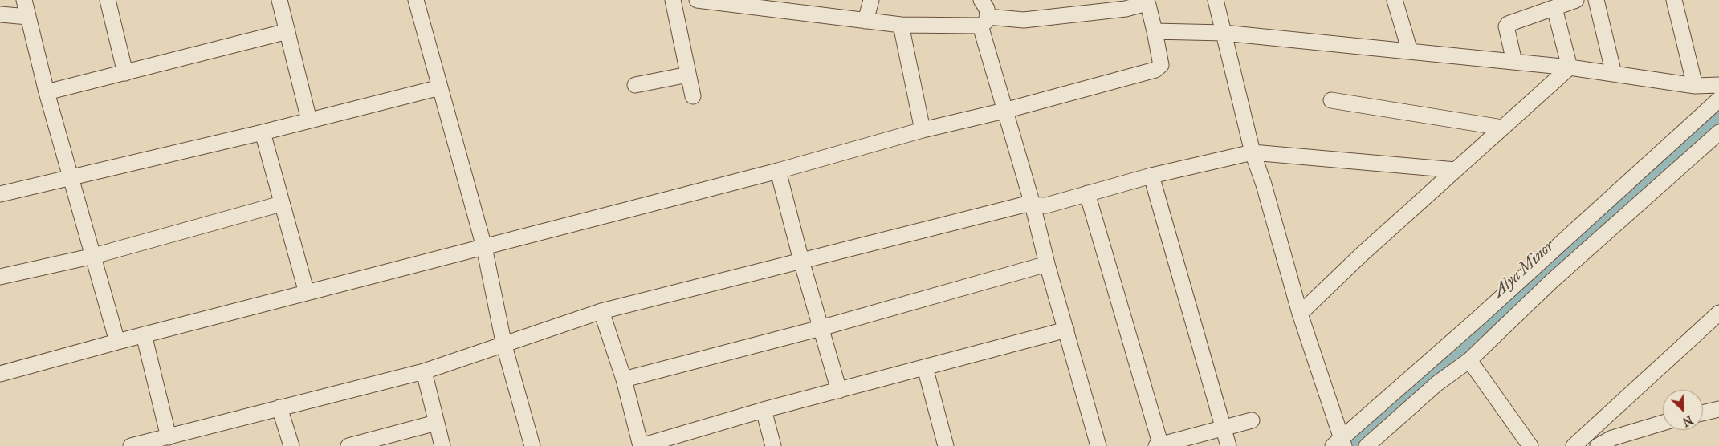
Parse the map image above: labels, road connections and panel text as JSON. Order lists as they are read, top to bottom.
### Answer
{
  "water": ["Alya Minor"],
  "north": "bottom right"
}
